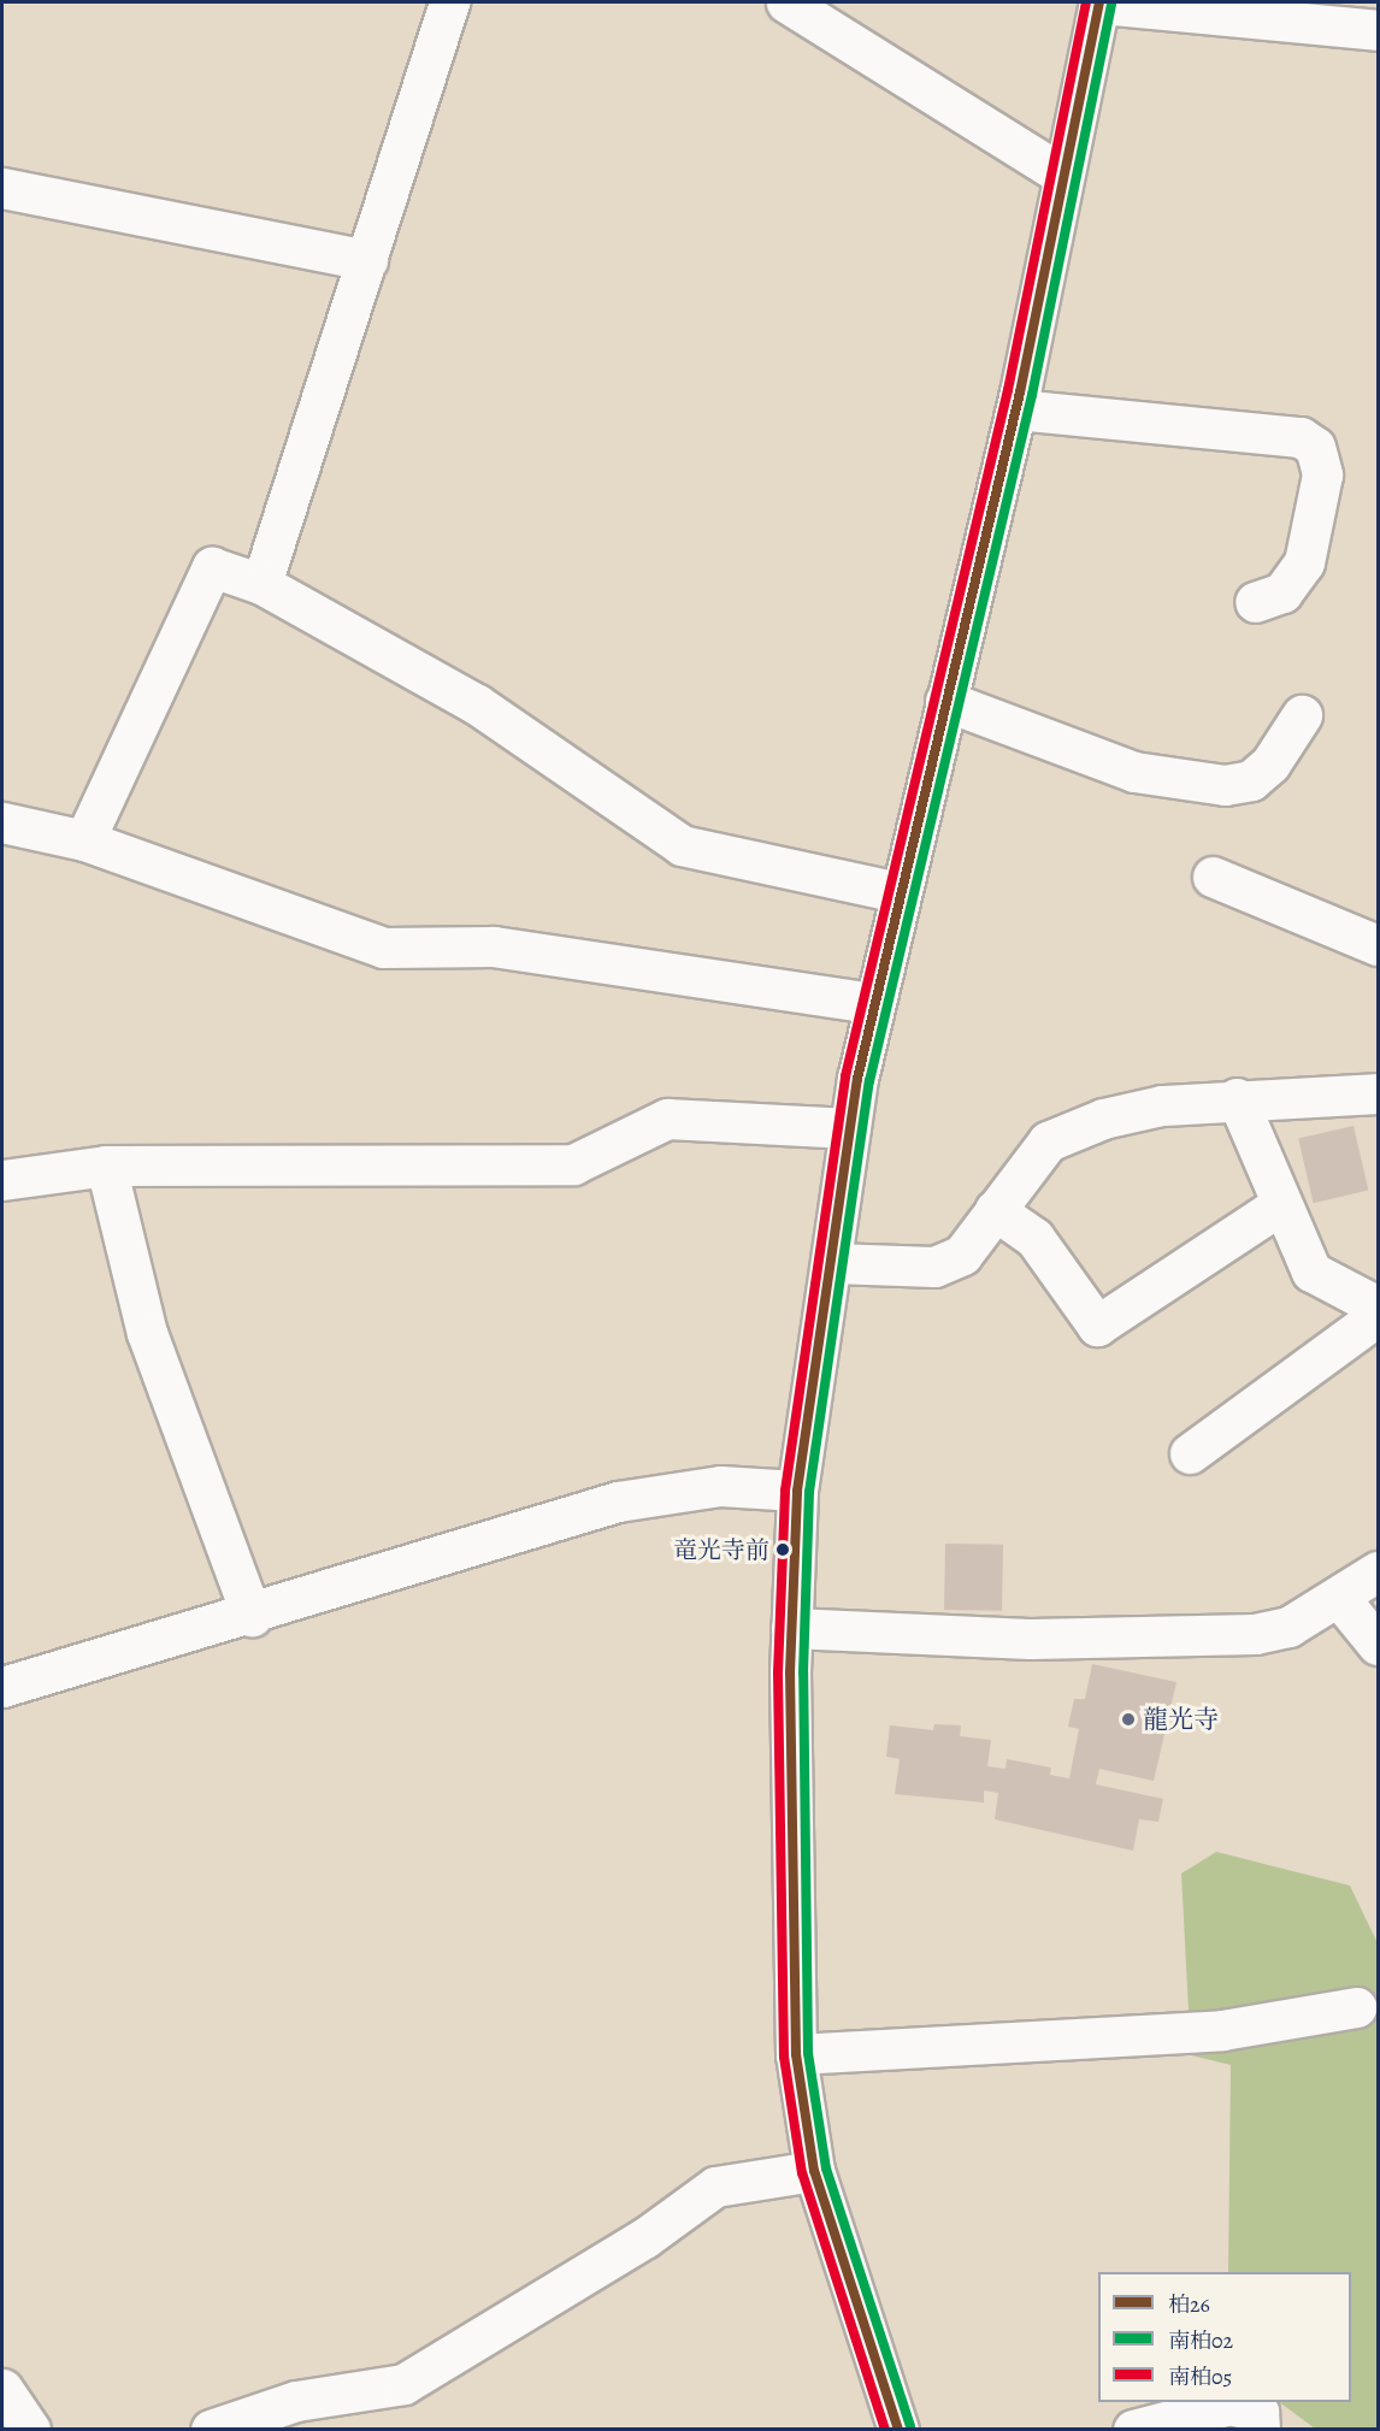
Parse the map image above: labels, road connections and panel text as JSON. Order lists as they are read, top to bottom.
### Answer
{
  "places": ["竜光寺前", "龍光寺"],
  "lines": ["transit line 柏26", "transit line 南柏05", "transit line 南柏02"],
  "legend": ["柏26", "南柏02", "南柏05"]
}
